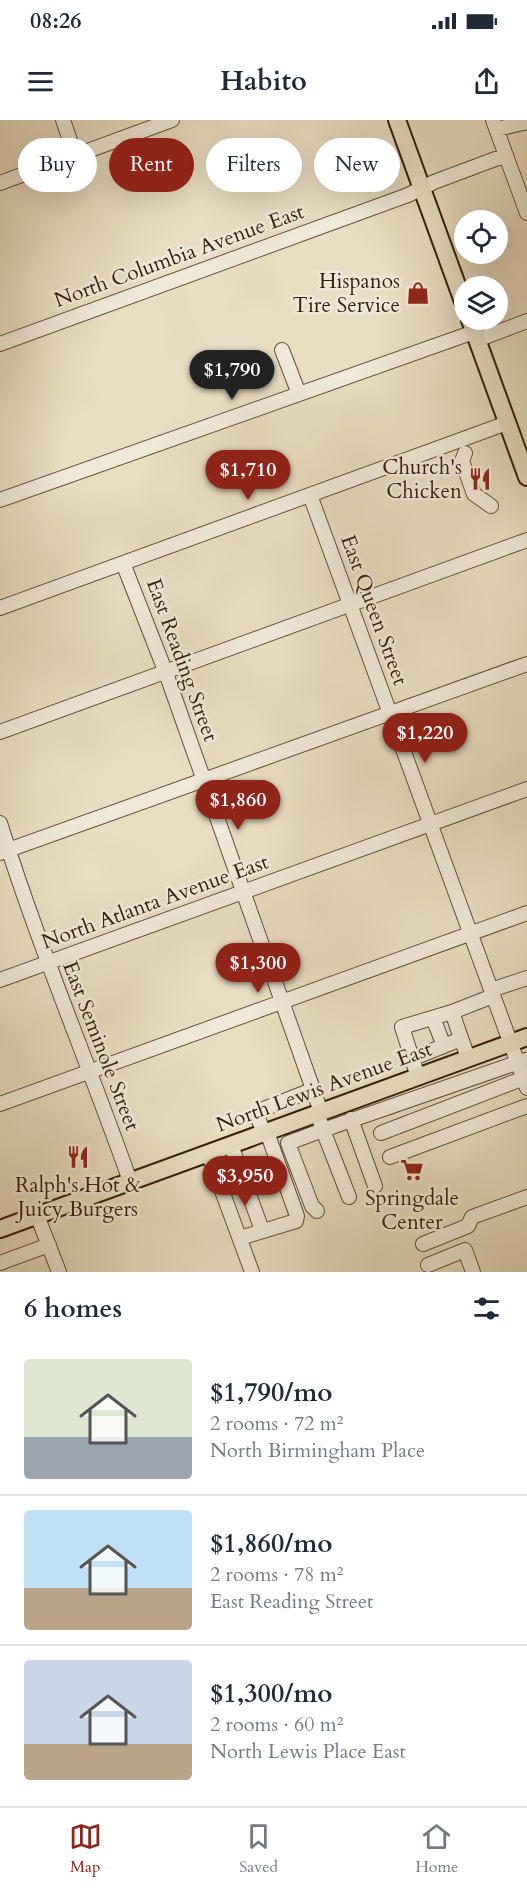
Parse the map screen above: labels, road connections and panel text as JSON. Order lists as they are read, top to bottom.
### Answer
{
  "streets": {
    "main road": ["North Lewis Avenue East"],
    "street": [
      "North Columbia Avenue East",
      "East Queen Street",
      "East Reading Street",
      "North Atlanta Avenue East",
      "East Seminole Street"
    ]
  },
  "crossings": [
    ["East Queen Street", "North Atlanta Avenue East"],
    ["East Queen Street", "North Lewis Avenue East"],
    ["East Reading Street", "North Atlanta Avenue East"],
    ["East Reading Street", "North Lewis Avenue East"],
    ["North Atlanta Avenue East", "East Seminole Street"],
    ["East Seminole Street", "North Lewis Avenue East"]
  ],
  "places": {
    "shop": ["Hispanos Tire Service"],
    "restaurant": ["Church's Chicken", "Ralph's Hot & Juicy Burgers"],
    "supermarket": ["Springdale Center"]
  },
  "page": {
    "status": "08:26",
    "header": "Habito",
    "chip": [
      "Buy",
      "Rent",
      "Filters",
      "New"
    ],
    "price": [
      "$1,790",
      "$1,710",
      "$1,220",
      "$1,860",
      "$1,300",
      "$3,950"
    ],
    "heading": "6 homes",
    "list": [
      {
        "name": "$1,790/mo",
        "note": "2 rooms · 72 m² · North Birmingham Place"
      },
      {
        "name": "$1,860/mo",
        "note": "2 rooms · 78 m² · East Reading Street"
      },
      {
        "name": "$1,300/mo",
        "note": "2 rooms · 60 m² · North Lewis Place East"
      }
    ],
    "tabs": ["Map", "Saved", "Home"]
  }
}
